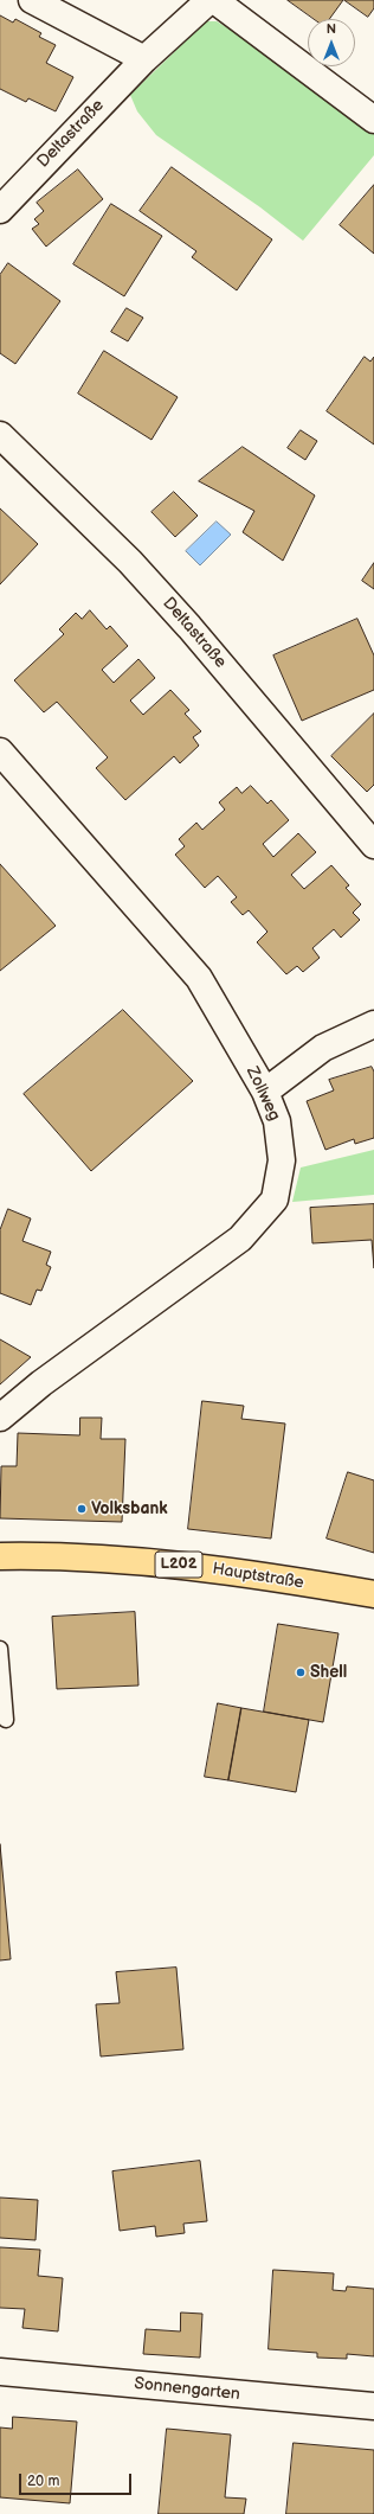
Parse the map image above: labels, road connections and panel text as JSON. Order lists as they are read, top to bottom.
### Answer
{
  "streets": {
    "main road": ["L202", "Hauptstraße"],
    "street": ["Deltastraße", "Zollweg", "Sonnengarten"]
  },
  "places": ["Volksbank", "Shell"],
  "scale_bar": "20 m",
  "north": "top"
}
